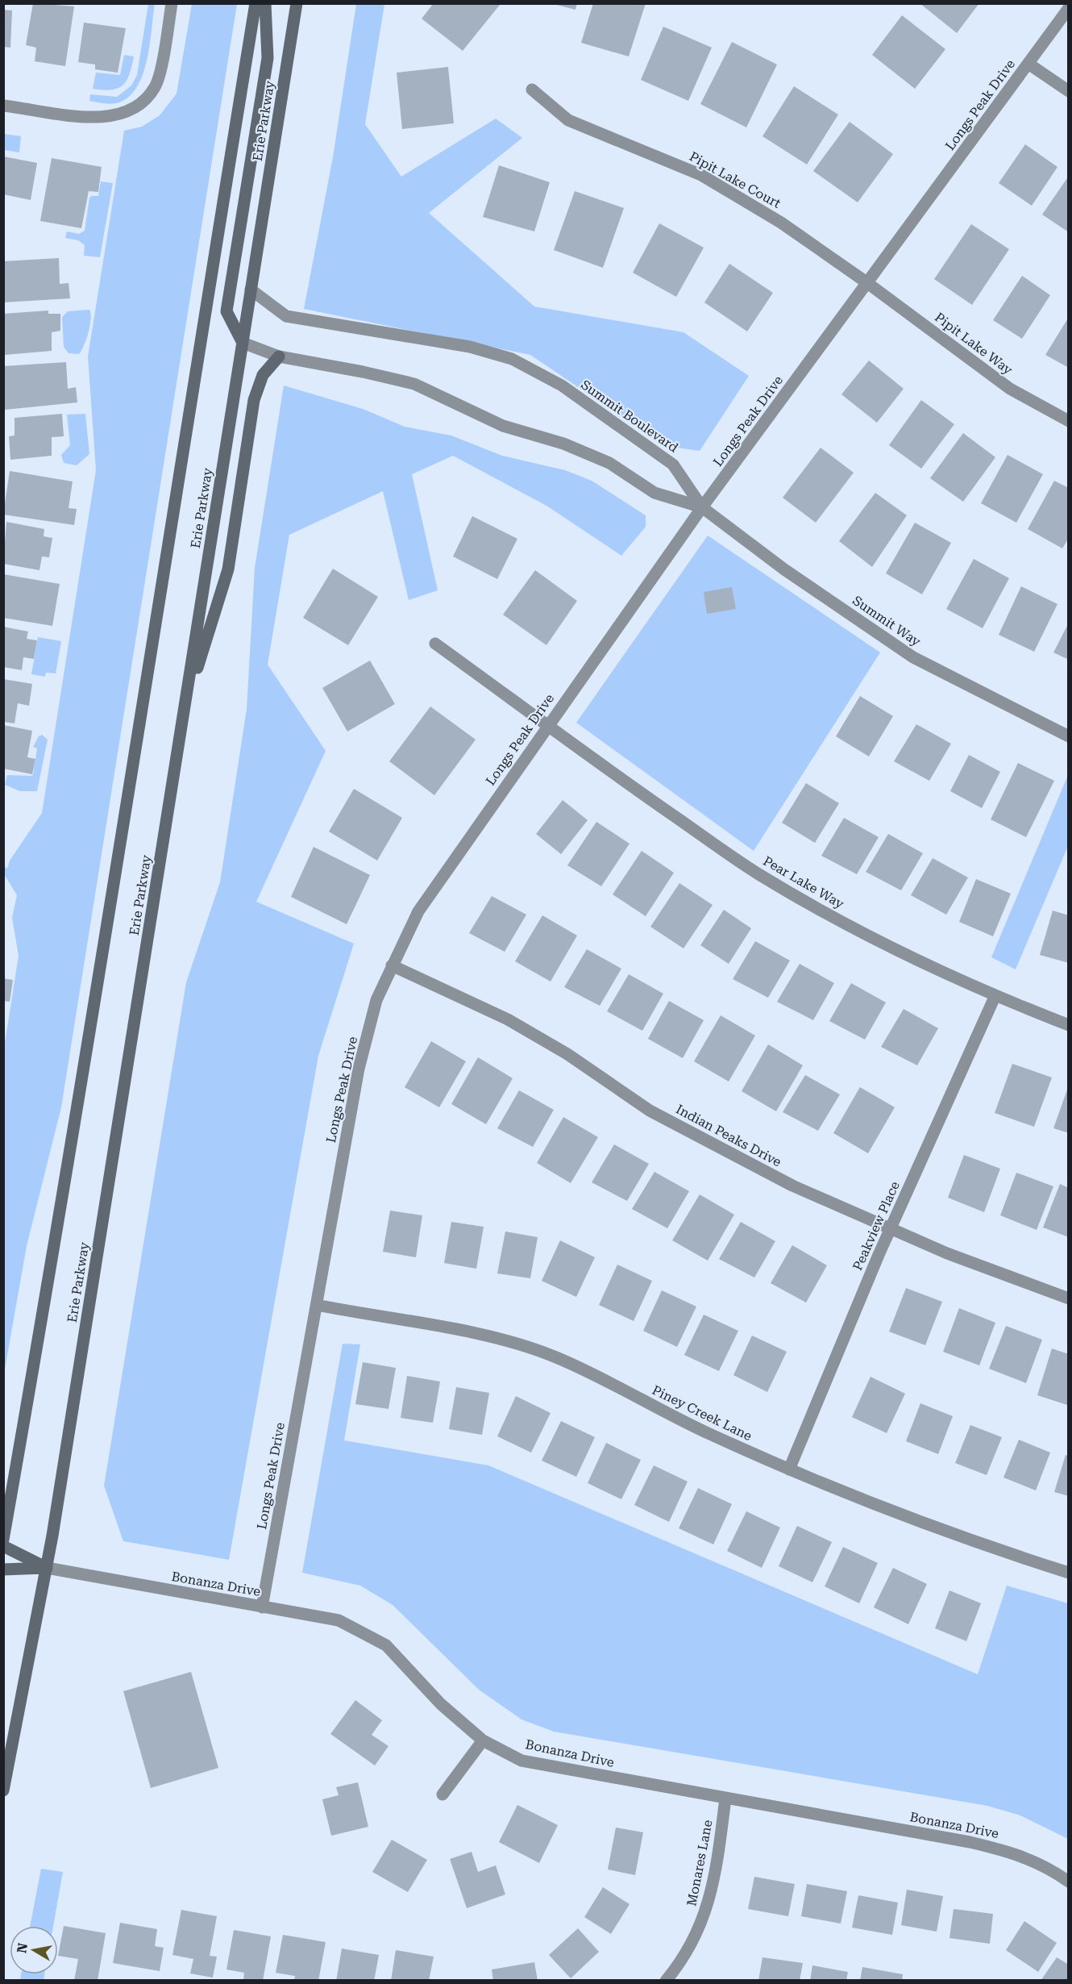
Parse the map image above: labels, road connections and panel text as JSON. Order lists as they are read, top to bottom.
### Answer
{
  "streets": {
    "main road": ["Erie Parkway"],
    "street": [
      "Longs Peak Drive",
      "Pipit Lake Court",
      "Pipit Lake Way",
      "Summit Boulevard",
      "Summit Way",
      "Pear Lake Way",
      "Indian Peaks Drive",
      "Peakview Place",
      "Piney Creek Lane",
      "Bonanza Drive",
      "Monares Lane"
    ]
  },
  "crossings": [
    ["Longs Peak Drive", "Pipit Lake Court"],
    ["Longs Peak Drive", "Pipit Lake Way"],
    ["Longs Peak Drive", "Summit Boulevard"],
    ["Longs Peak Drive", "Summit Way"],
    ["Longs Peak Drive", "Pear Lake Way"],
    ["Longs Peak Drive", "Indian Peaks Drive"],
    ["Longs Peak Drive", "Piney Creek Lane"],
    ["Longs Peak Drive", "Bonanza Drive"],
    ["Erie Parkway", "Summit Boulevard"],
    ["Erie Parkway", "Bonanza Drive"],
    ["Pipit Lake Court", "Pipit Lake Way"],
    ["Summit Boulevard", "Summit Way"],
    ["Pear Lake Way", "Peakview Place"],
    ["Indian Peaks Drive", "Peakview Place"],
    ["Peakview Place", "Piney Creek Lane"],
    ["Bonanza Drive", "Monares Lane"]
  ],
  "north": "left"
}
